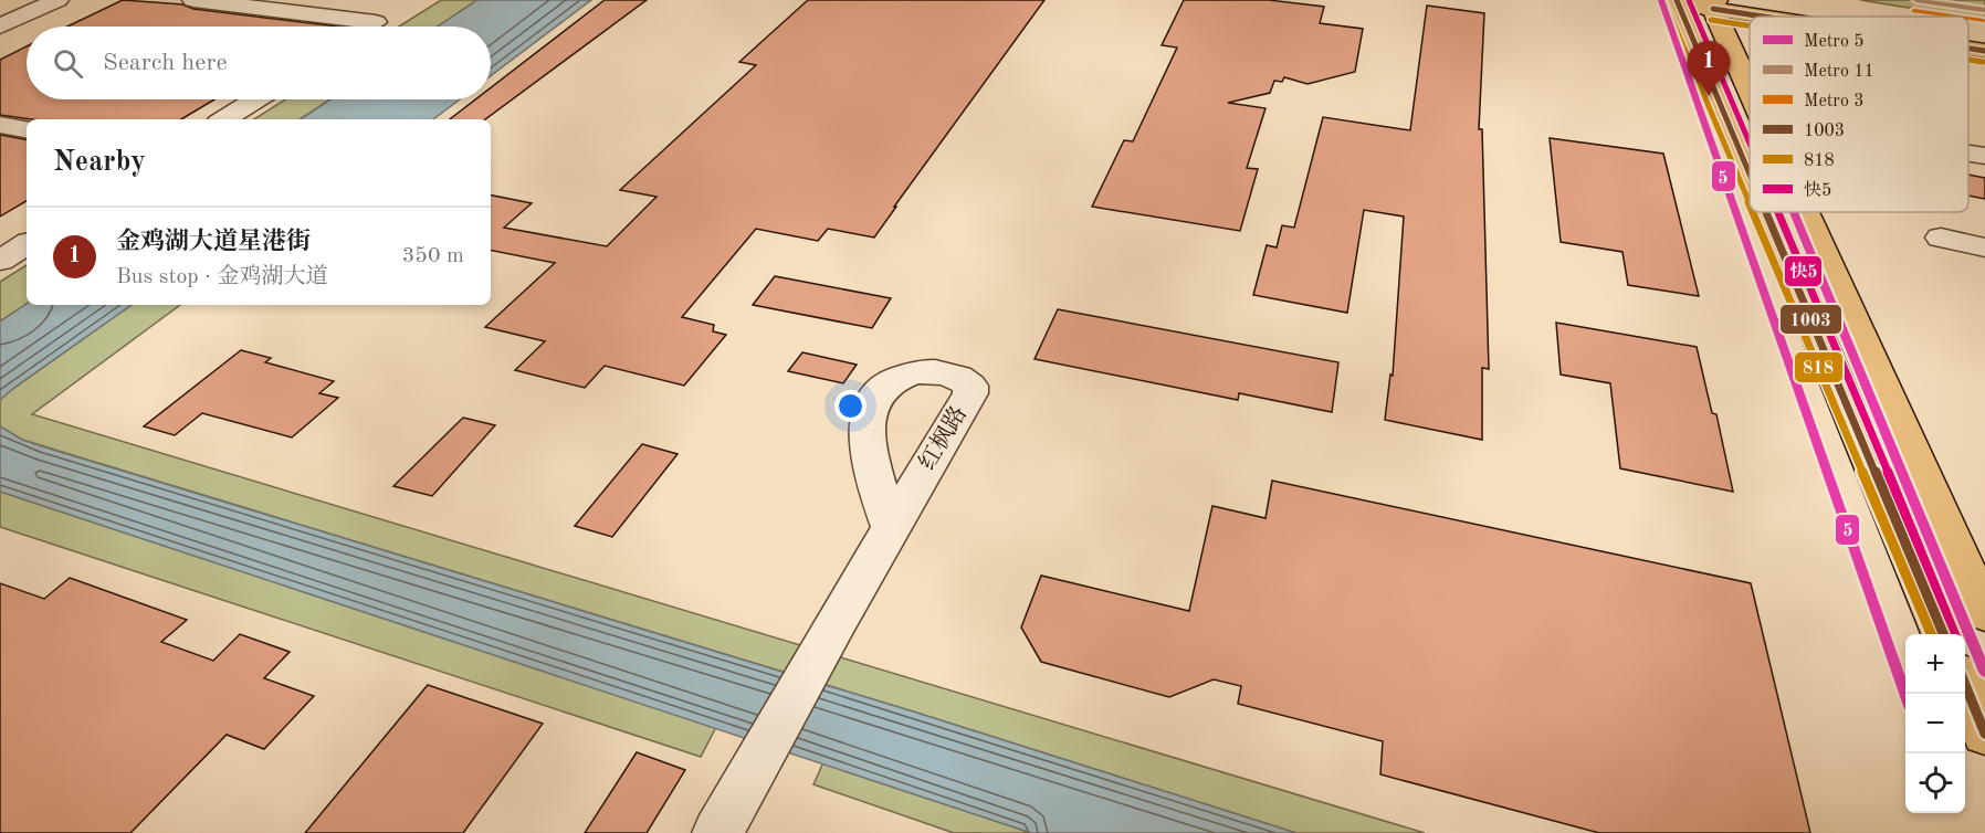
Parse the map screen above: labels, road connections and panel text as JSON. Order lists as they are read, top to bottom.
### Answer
{
  "lines": [
    "metro line 5",
    "metro line 11",
    "transit line 1003",
    "transit line 快5",
    "transit line 818",
    "metro line 3"
  ],
  "legend": [
    "Metro 5",
    "Metro 11",
    "Metro 3",
    "1003",
    "818",
    "快5"
  ],
  "page": {
    "search": "Search here",
    "pins": "1",
    "heading": "Nearby",
    "list": [
      {
        "mark": "1",
        "name": "金鸡湖大道星港街",
        "note": "Bus stop · 金鸡湖大道",
        "value": "350 m"
      }
    ],
    "map_buttons": ["+", "−"]
  }
}
